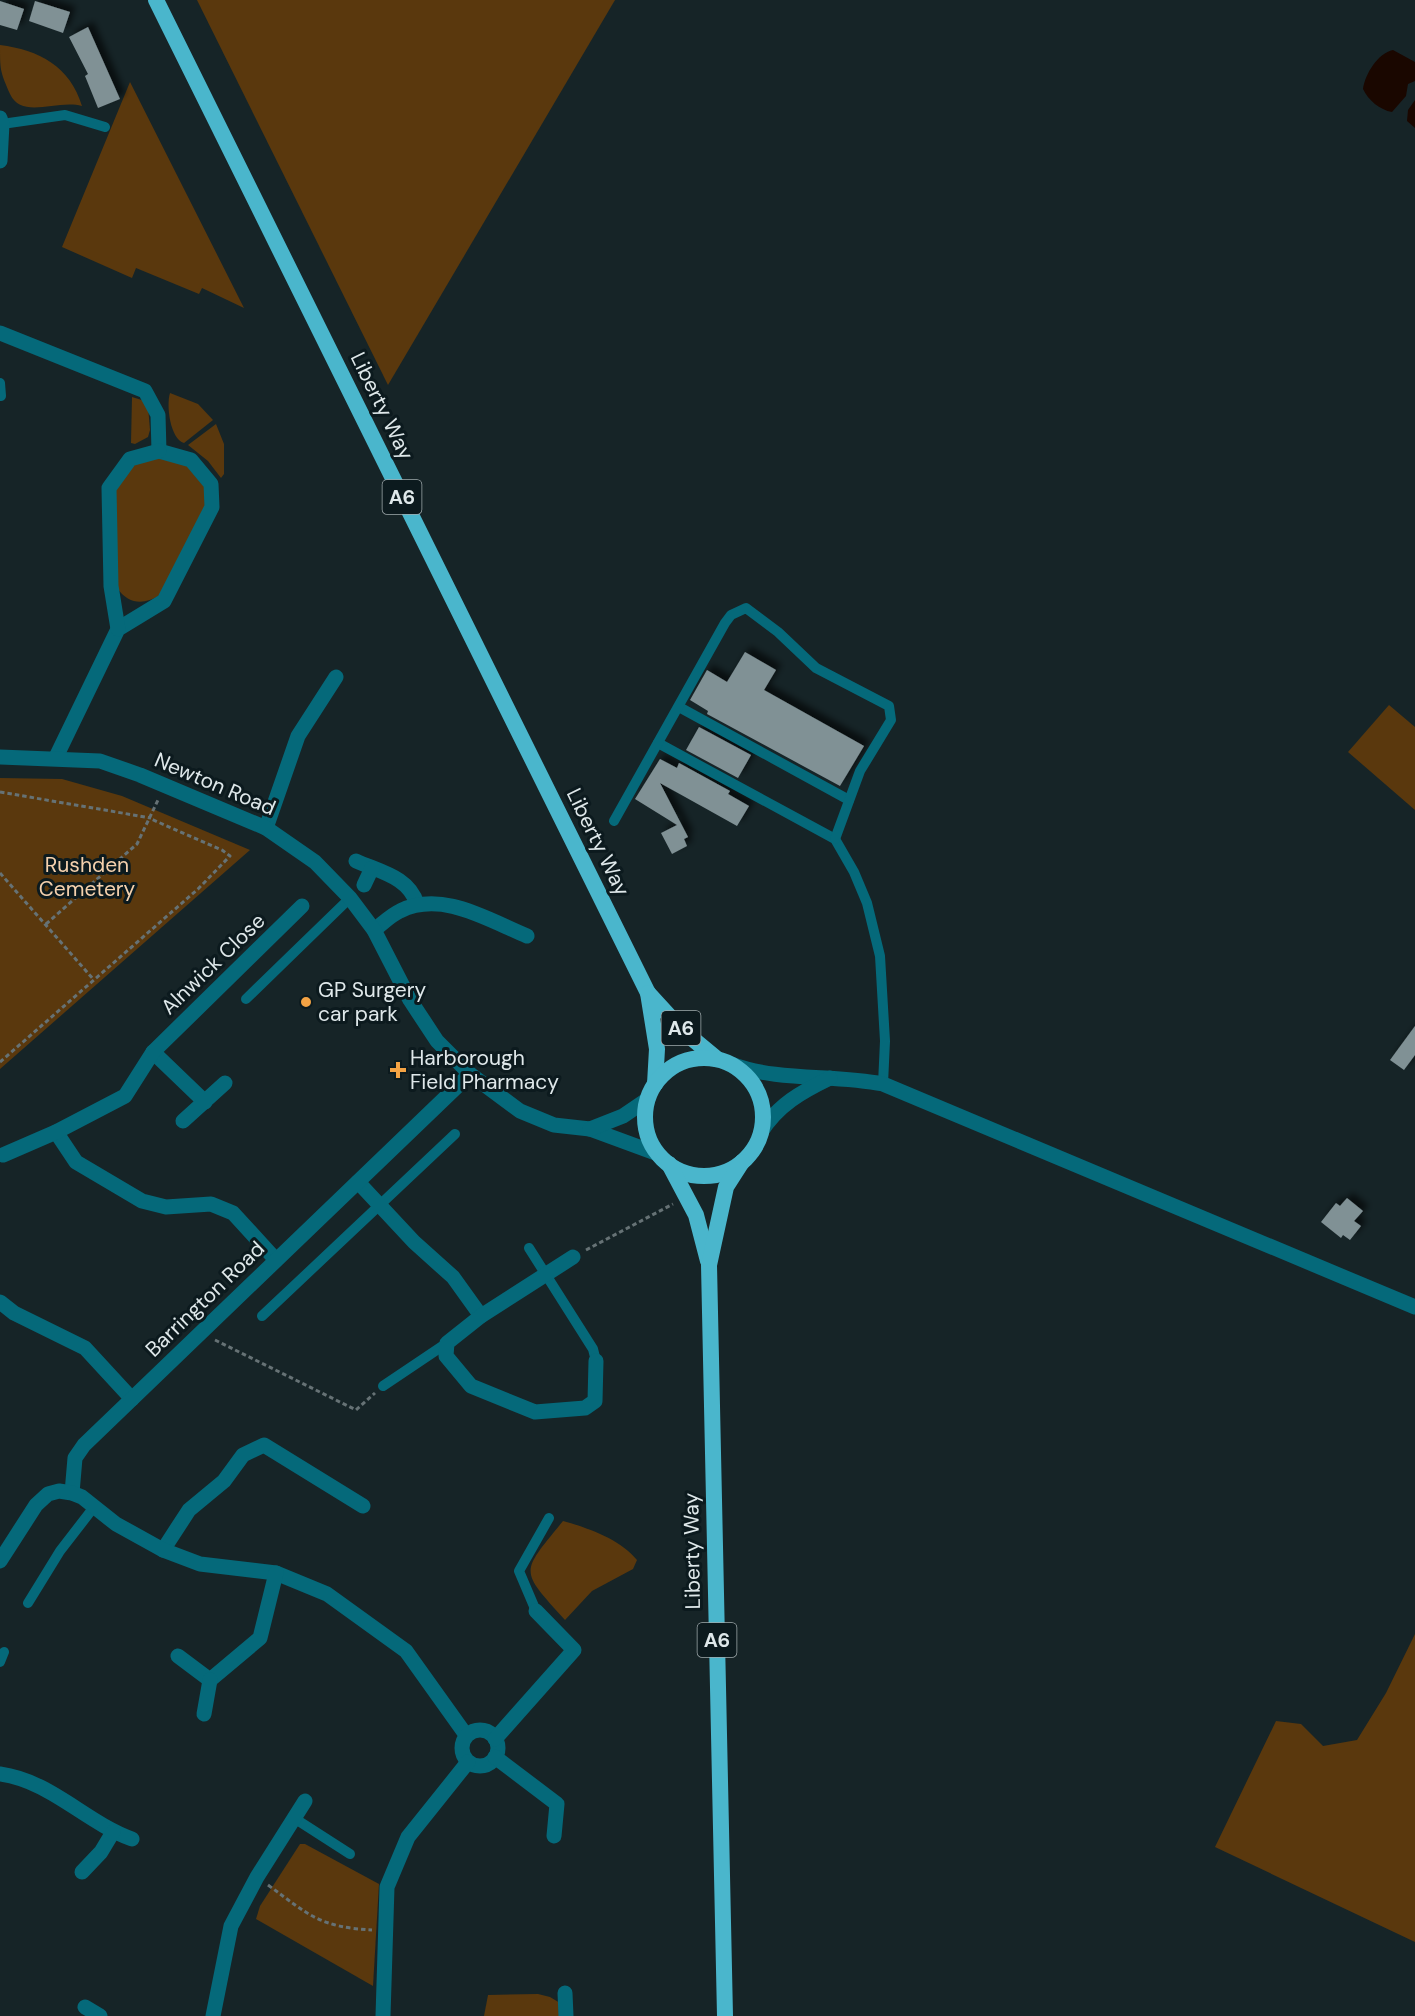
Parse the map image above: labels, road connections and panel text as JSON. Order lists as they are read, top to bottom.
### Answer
{
  "streets": {
    "highway": ["Liberty Way", "A6"],
    "street": ["Newton Road", "Alnwick Close", "Barrington Road"]
  },
  "crossings": [
    ["Liberty Way", "Newton Road"],
    ["Newton Road", "Barrington Road"]
  ],
  "parks": ["Rushden Cemetery"],
  "places": {
    "other": ["GP Surgery car park"],
    "health": ["Harborough Field Pharmacy"]
  }
}
